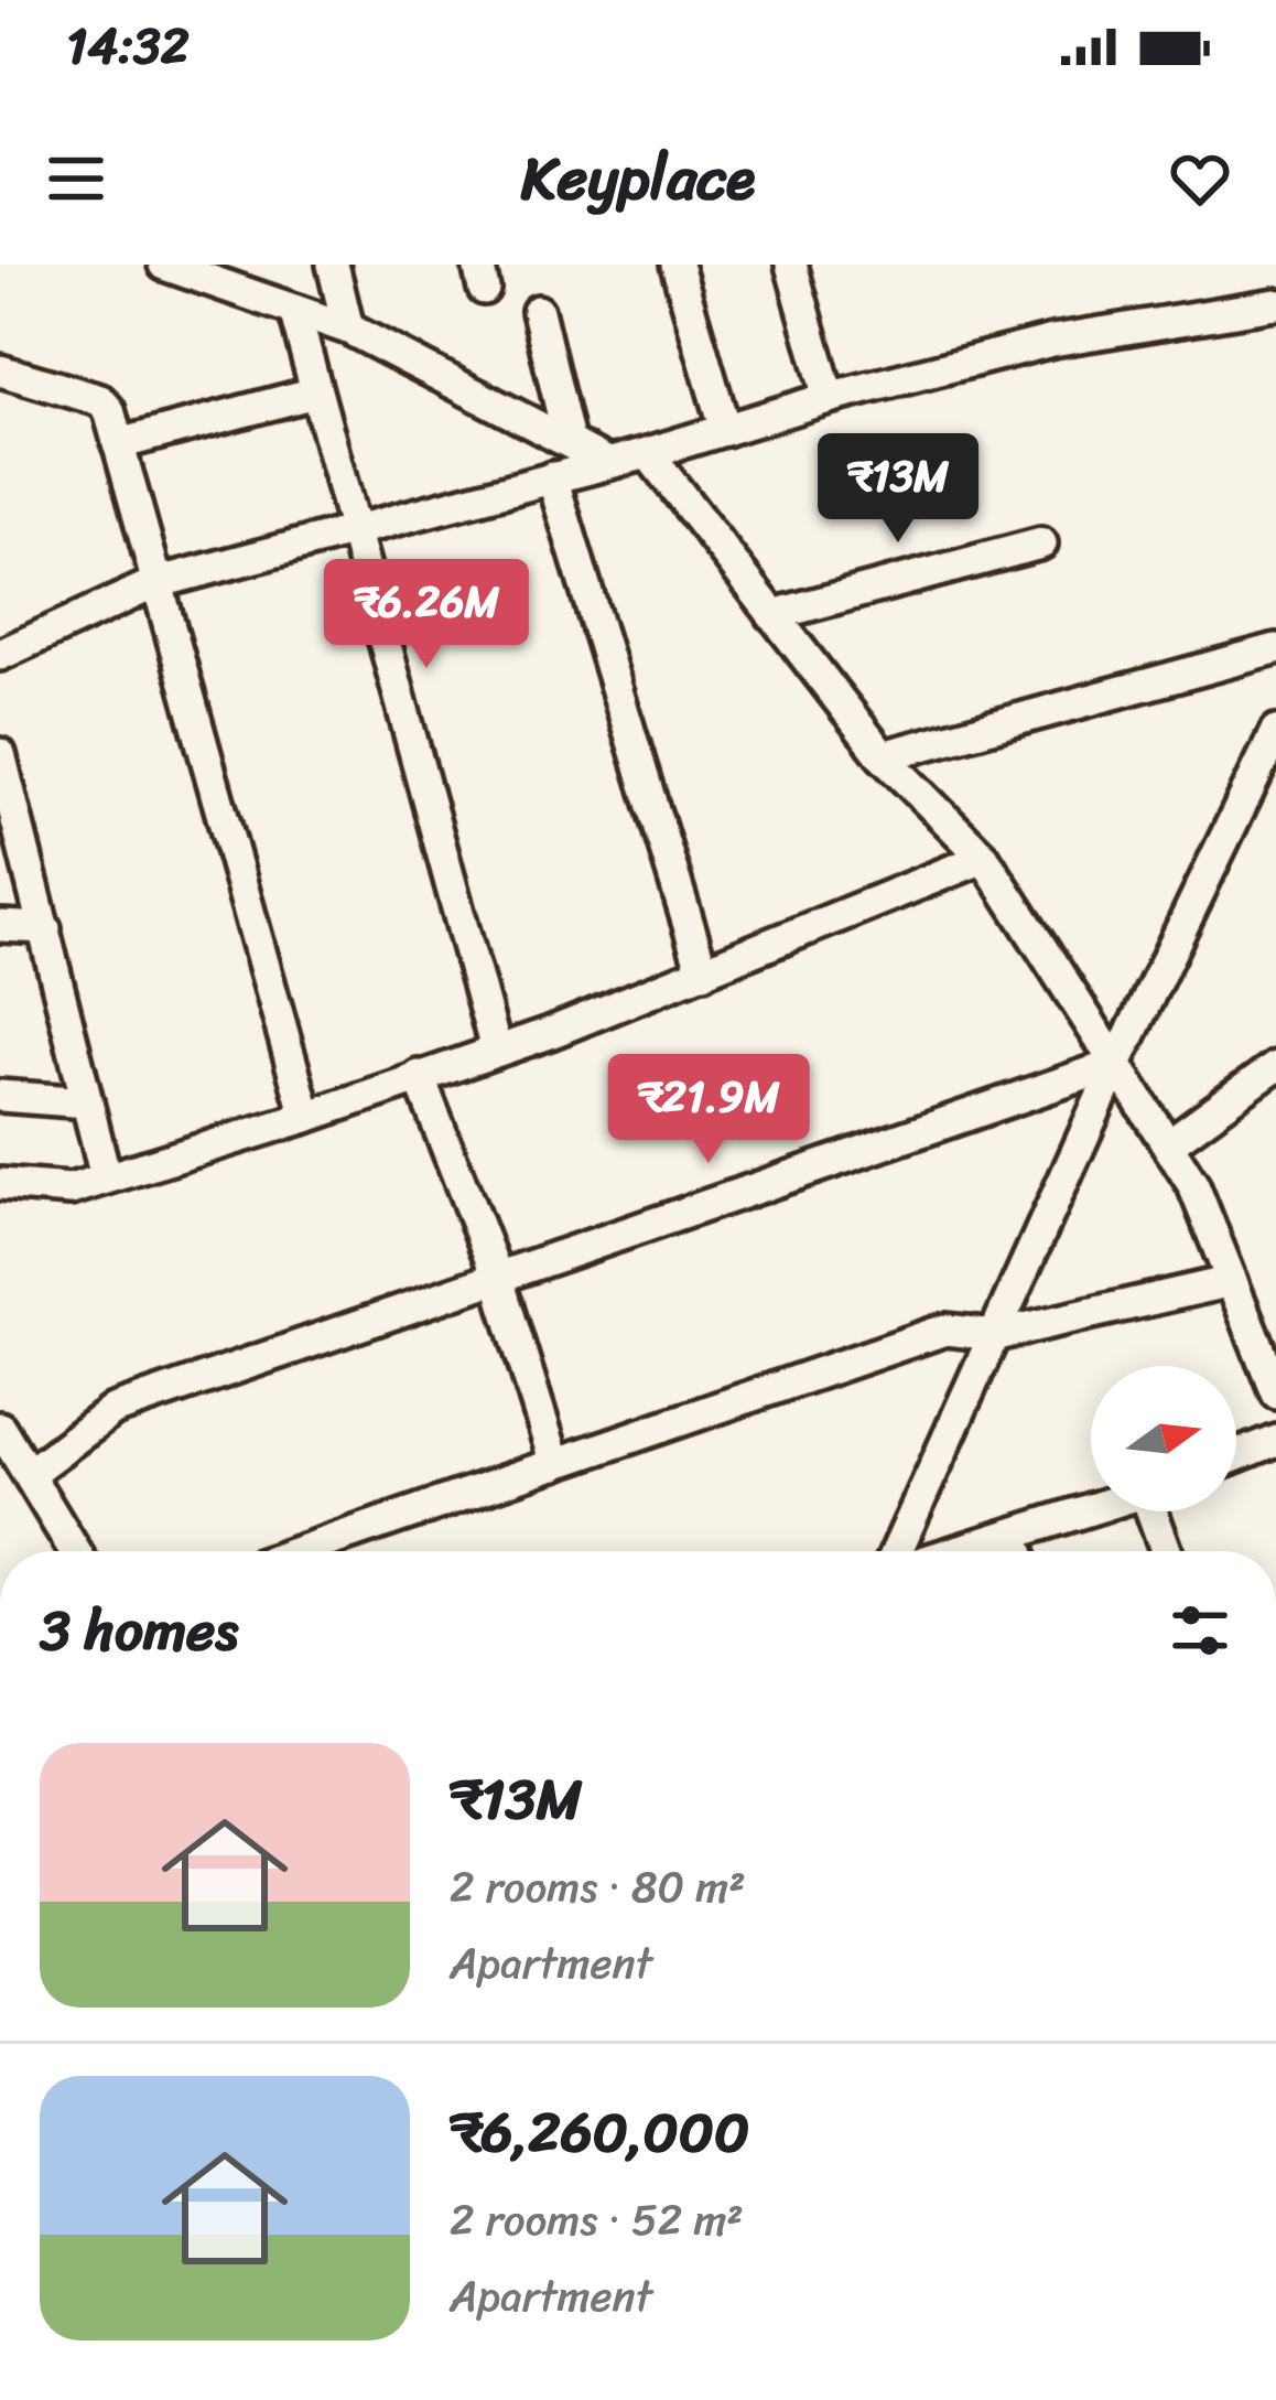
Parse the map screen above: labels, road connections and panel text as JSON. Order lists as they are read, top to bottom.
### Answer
{
  "north": "right",
  "page": {
    "status": "14:32",
    "header": "Keyplace",
    "price": ["₹13M", "₹6.26M", "₹21.9M"],
    "heading": "3 homes",
    "list": [
      {
        "name": "₹13M",
        "note": "2 rooms · 80 m² · Apartment"
      },
      {
        "name": "₹6,260,000",
        "note": "2 rooms · 52 m² · Apartment"
      }
    ]
  }
}
